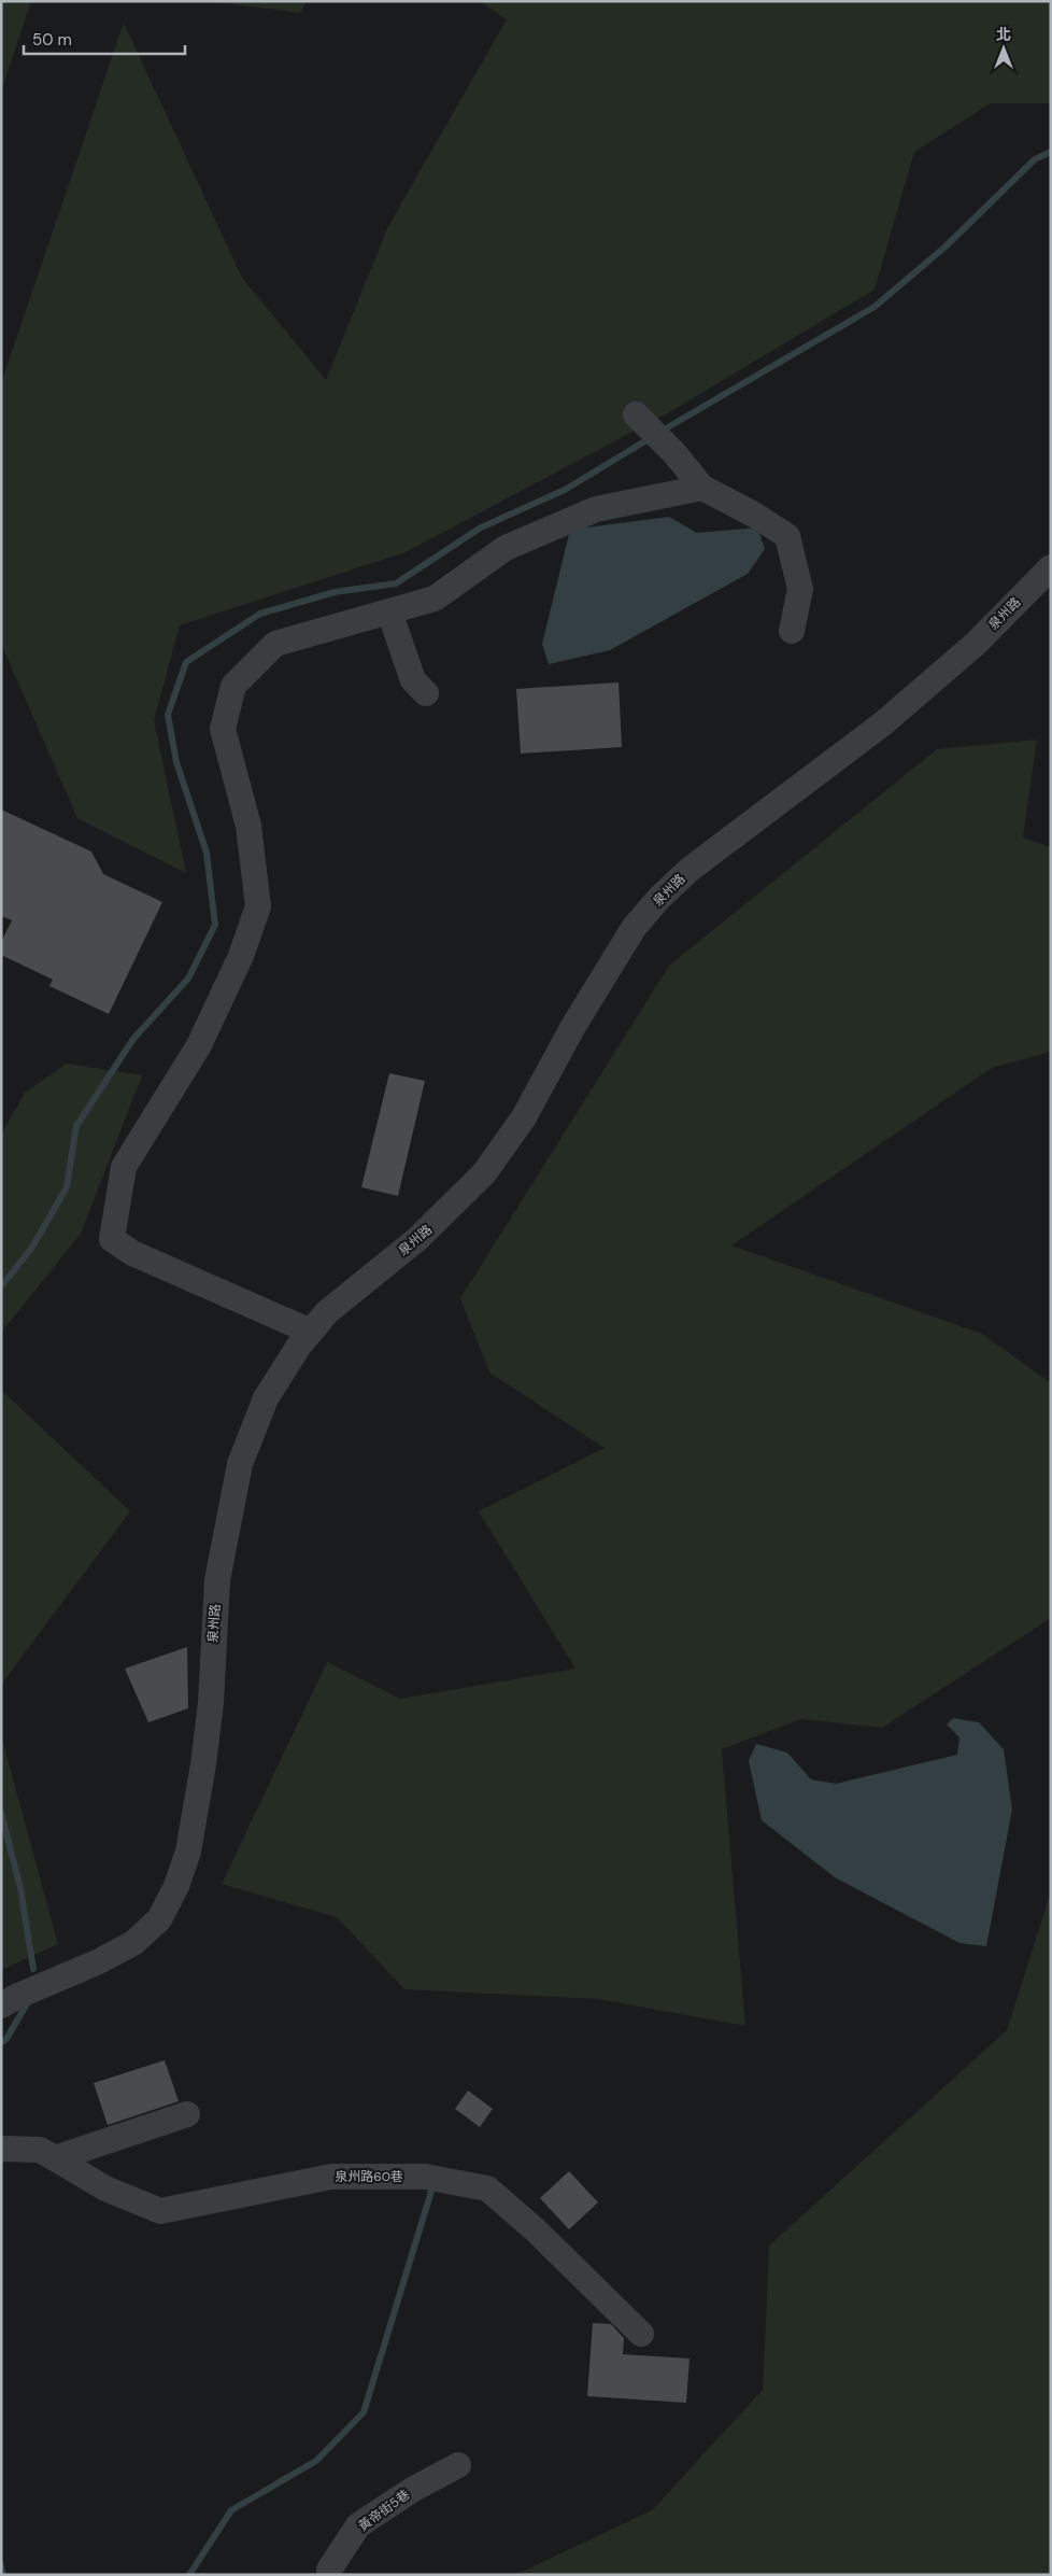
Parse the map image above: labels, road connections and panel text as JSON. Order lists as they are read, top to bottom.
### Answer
{
  "streets": {
    "street": ["泉州路", "泉州路60巷", "黃帝街5巷"]
  },
  "scale_bar": "50 m",
  "north": "top"
}
